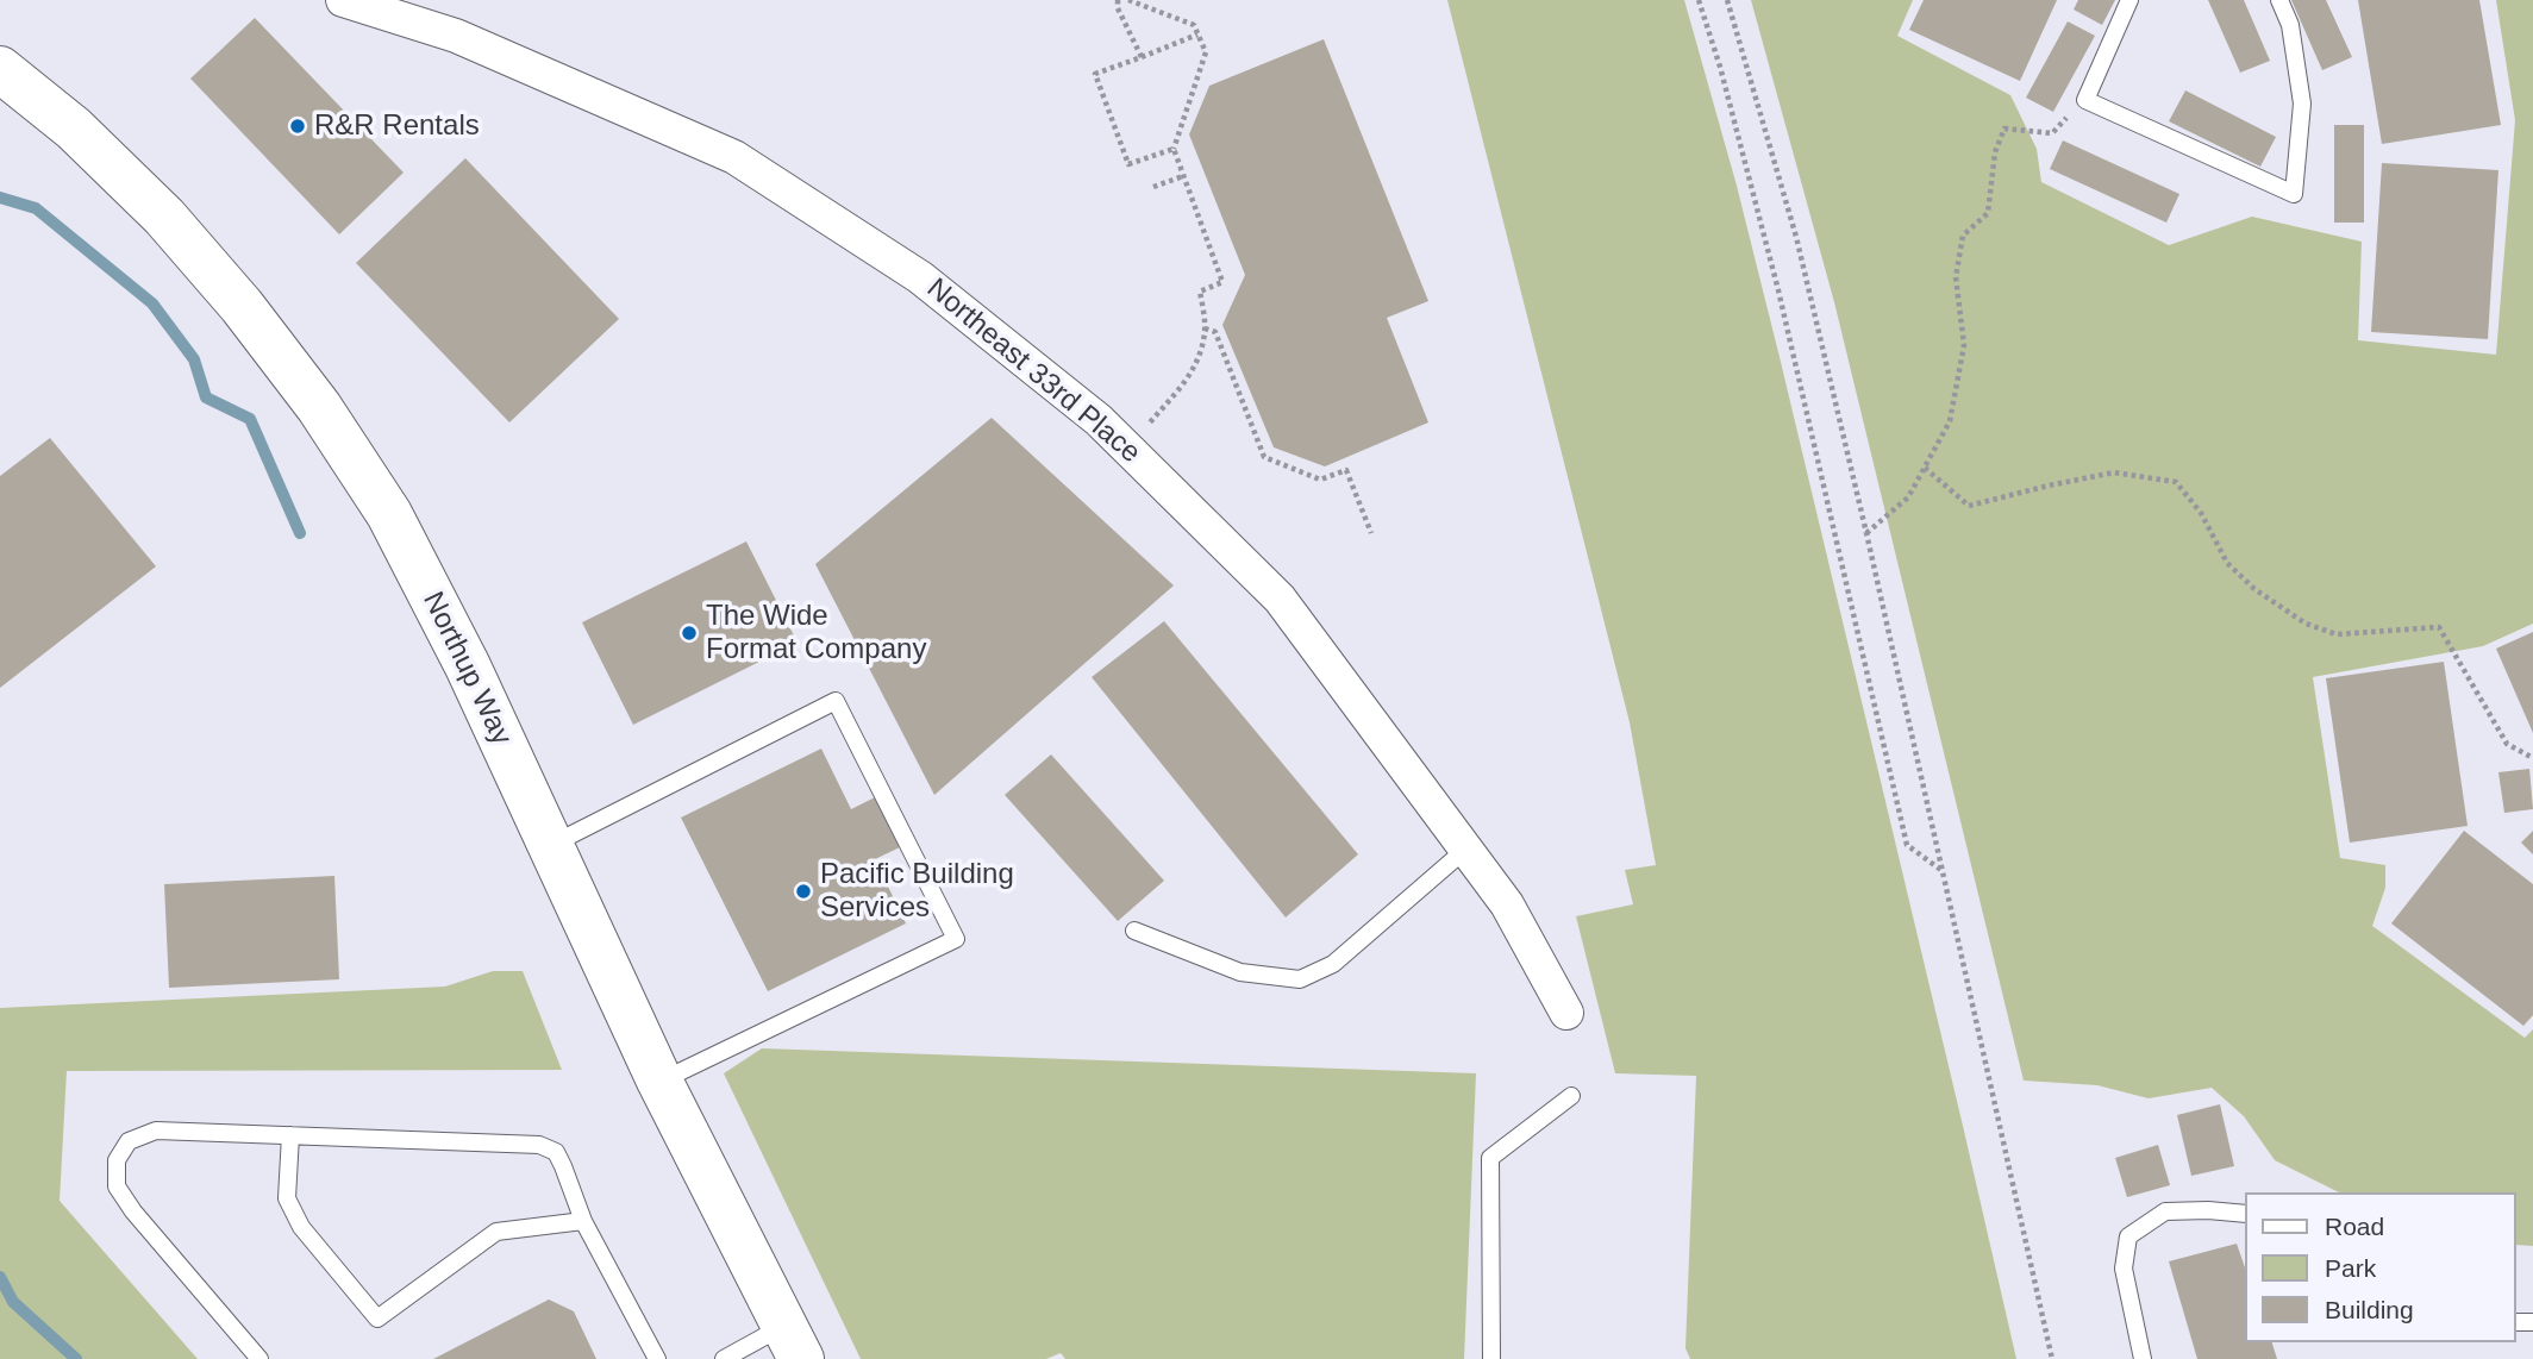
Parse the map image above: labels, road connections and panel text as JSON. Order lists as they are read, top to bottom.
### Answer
{
  "streets": {
    "main road": ["Northup Way"],
    "street": ["Northeast 33rd Place"]
  },
  "places": ["R&R Rentals", "The Wide Format Company", "Pacific Building Services"],
  "legend": ["Road", "Park", "Building"]
}
